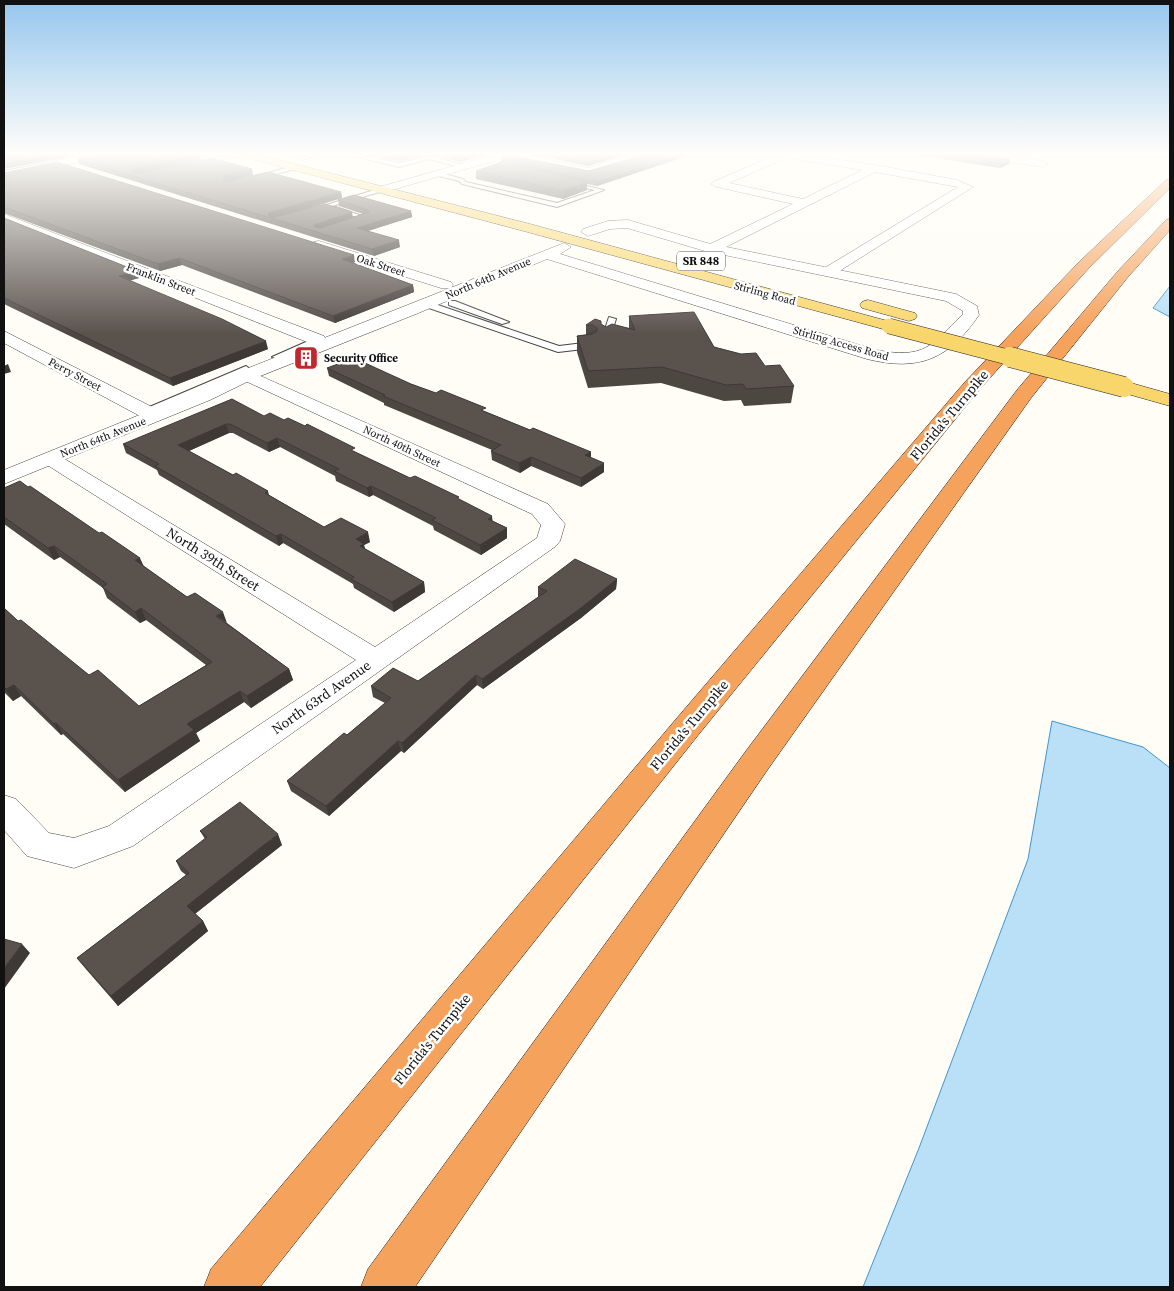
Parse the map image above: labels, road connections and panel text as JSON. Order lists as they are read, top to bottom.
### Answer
{
  "streets": {
    "highway": ["Florida's Turnpike"],
    "main road": ["SR 848", "Stirling Road"],
    "street": [
      "Oak Street",
      "North 64th Avenue",
      "Franklin Street",
      "Stirling Access Road",
      "Perry Street",
      "North 40th Street",
      "North 39th Street",
      "North 63rd Avenue"
    ]
  },
  "crossings": [
    ["Oak Street", "North 64th Avenue"],
    ["North 64th Avenue", "Stirling Road"],
    ["North 64th Avenue", "Stirling Access Road"],
    ["North 64th Avenue", "North 40th Street"],
    ["North 64th Avenue", "North 39th Street"],
    ["North 40th Street", "North 63rd Avenue"],
    ["North 39th Street", "North 63rd Avenue"]
  ],
  "places": {
    "building": ["Security Office"]
  }
}
